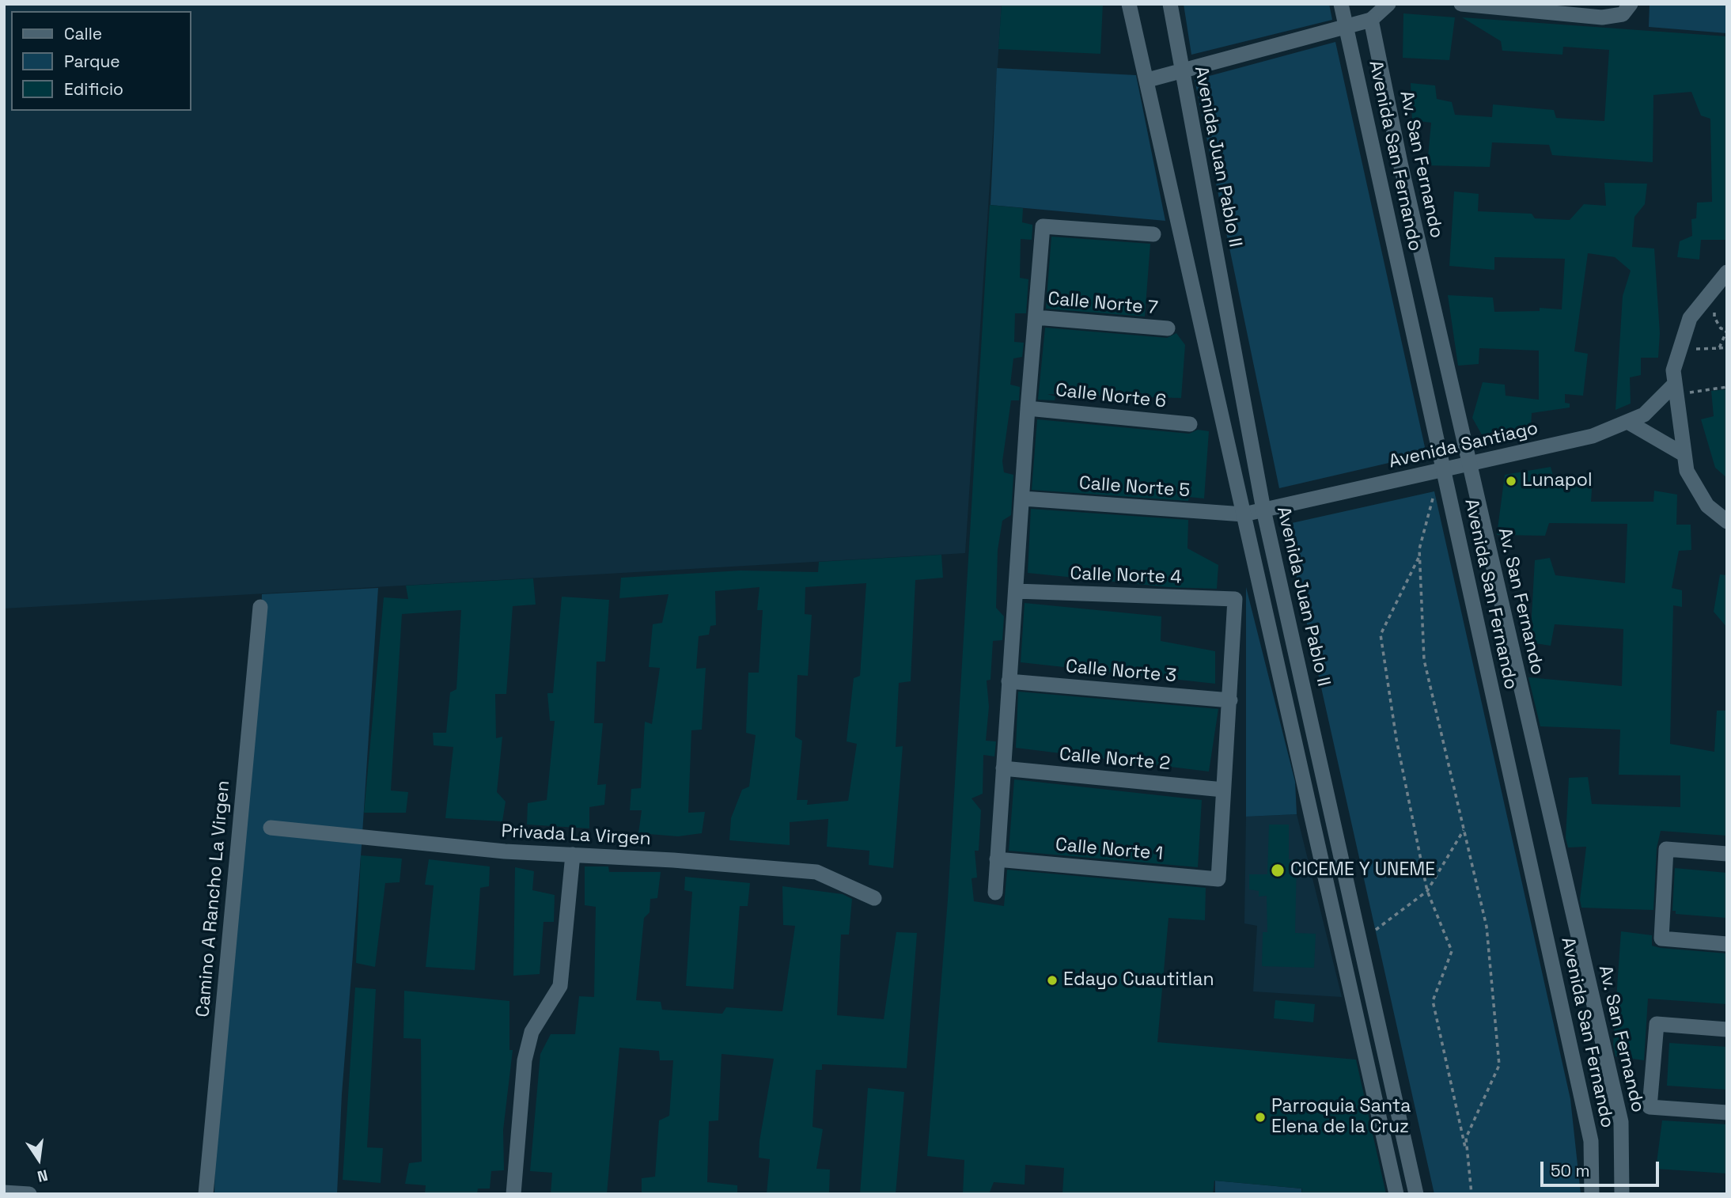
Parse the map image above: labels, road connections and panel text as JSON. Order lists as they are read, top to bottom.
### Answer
{
  "streets": {
    "street": [
      "Avenida San Fernando",
      "Avenida Juan Pablo II",
      "Av. San Fernando",
      "Calle Norte 7",
      "Calle Norte 6",
      "Avenida Santiago",
      "Calle Norte 5",
      "Calle Norte 4",
      "Calle Norte 3",
      "Calle Norte 2",
      "Privada La Virgen",
      "Calle Norte 1",
      "Camino A Rancho La Virgen"
    ]
  },
  "crossings": [
    ["Avenida San Fernando", "Avenida Santiago"],
    ["Avenida Juan Pablo II", "Avenida Santiago"],
    ["Av. San Fernando", "Avenida Santiago"],
    ["Avenida Santiago", "Calle Norte 5"],
    ["Calle Norte 4", "Calle Norte 3"],
    ["Calle Norte 2", "Calle Norte 1"]
  ],
  "places": [
    "Lunapol",
    "CICEME Y UNEME",
    "Edayo Cuautitlan",
    "Parroquia Santa Elena de la Cruz"
  ],
  "legend": ["Calle", "Parque", "Edificio"],
  "scale_bar": "50 m",
  "north": "bottom"
}
